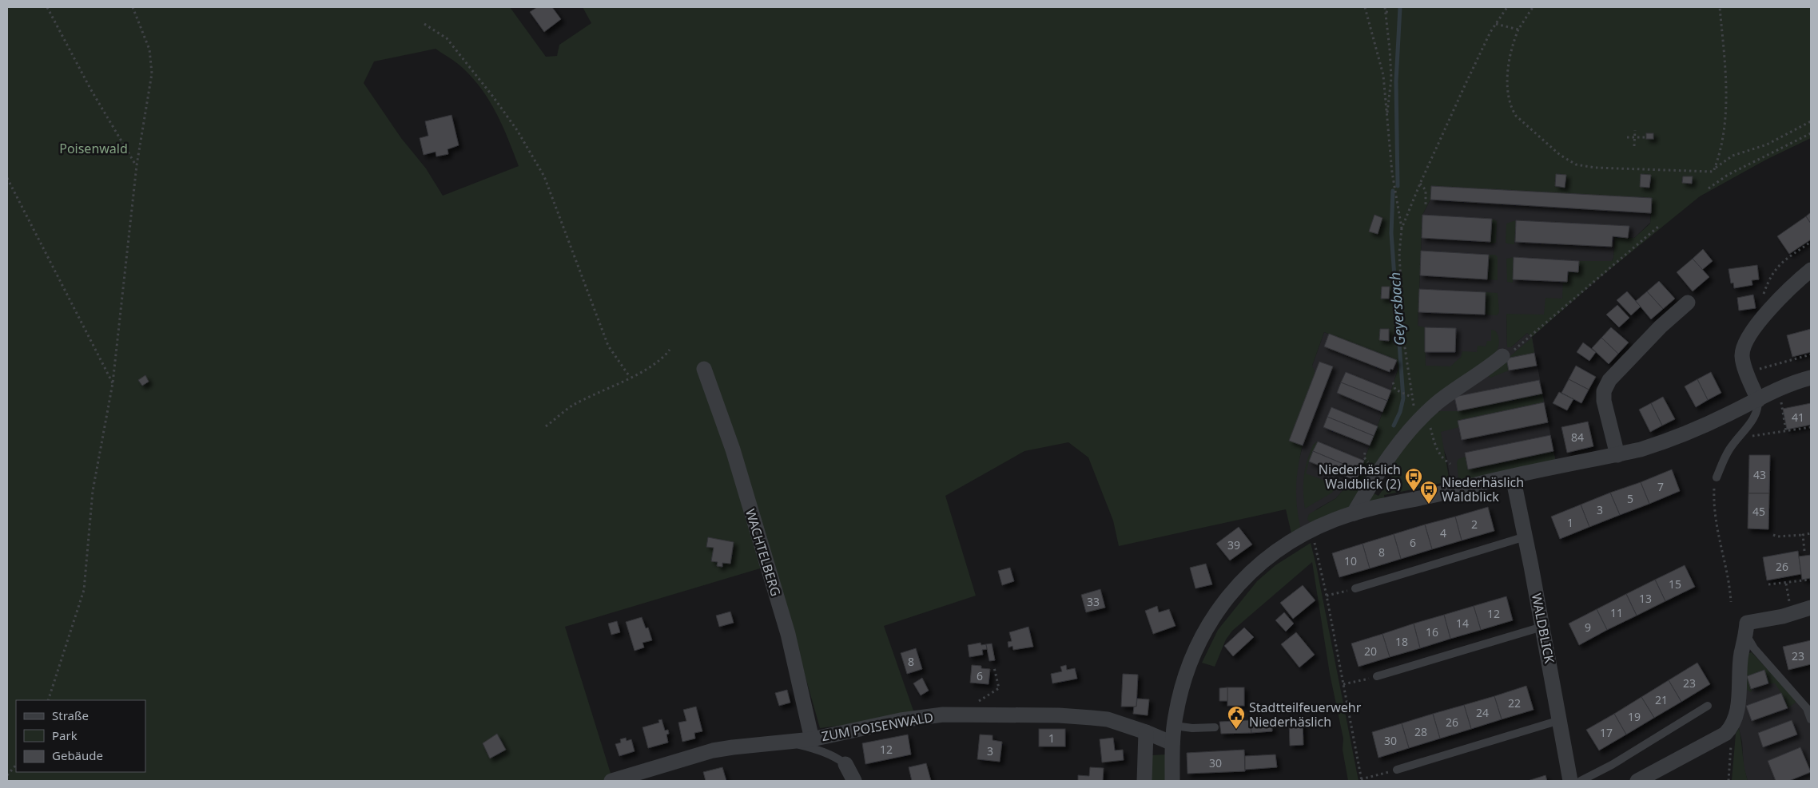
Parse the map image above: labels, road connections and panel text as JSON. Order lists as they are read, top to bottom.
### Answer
{
  "streets": {
    "street": ["WACHTELBERG", "WALDBLICK", "ZUM POISENWALD"]
  },
  "crossings": [
    ["WACHTELBERG", "ZUM POISENWALD"]
  ],
  "water": ["Geyersbach"],
  "parks": ["Poisenwald"],
  "places": {
    "bus stop": ["Niederhäslich Waldblick (2)", "Niederhäslich Waldblick"],
    "public building": ["Stadtteilfeuerwehr Niederhäslich"]
  },
  "house_numbers": [
    "41",
    "84",
    "43",
    "7",
    "5",
    "3",
    "45",
    "1",
    "2",
    "4",
    "6",
    "39",
    "8",
    "10",
    "26",
    "15",
    "13",
    "33",
    "11",
    "12",
    "14",
    "9",
    "16",
    "18",
    "20",
    "23",
    "8",
    "6",
    "23",
    "21",
    "22",
    "24",
    "19",
    "26",
    "28",
    "17",
    "1",
    "30",
    "12",
    "3",
    "30"
  ],
  "legend": ["Straße", "Park", "Gebäude"]
}
